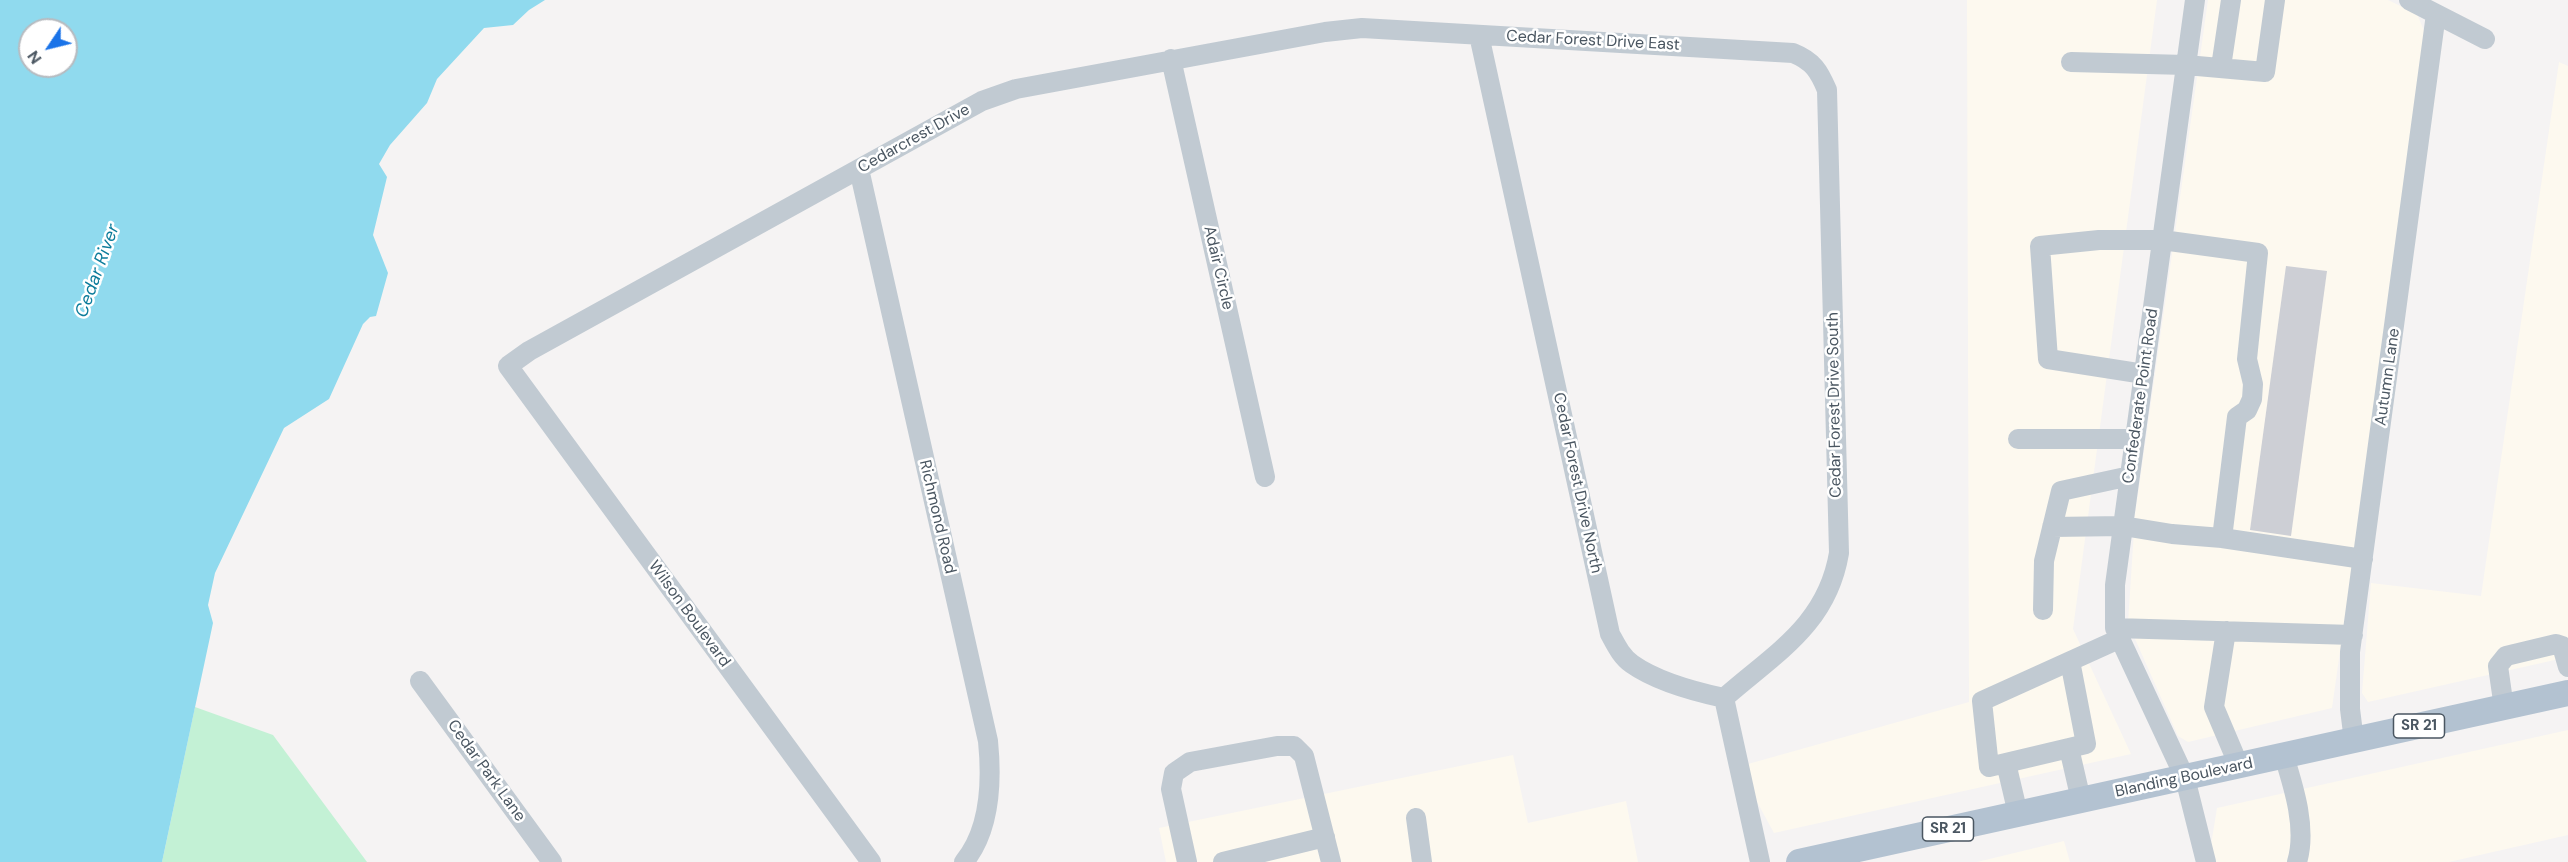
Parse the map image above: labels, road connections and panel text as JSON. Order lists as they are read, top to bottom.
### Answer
{
  "streets": {
    "main road": ["SR 21", "Blanding Boulevard"],
    "street": [
      "Cedar Forest Drive East",
      "Cedarcrest Drive",
      "Adair Circle",
      "Autumn Lane",
      "Confederate Point Road",
      "Cedar Forest Drive South",
      "Cedar Forest Drive North",
      "Richmond Road",
      "Wilson Boulevard",
      "Cedar Park Lane"
    ]
  },
  "crossings": [
    ["Cedar Forest Drive East", "Cedarcrest Drive"],
    ["Cedar Forest Drive East", "Cedar Forest Drive South"],
    ["Cedar Forest Drive East", "Cedar Forest Drive North"],
    ["Cedarcrest Drive", "Adair Circle"],
    ["Cedarcrest Drive", "Richmond Road"],
    ["Cedarcrest Drive", "Wilson Boulevard"],
    ["Autumn Lane", "Blanding Boulevard"],
    ["Confederate Point Road", "Blanding Boulevard"],
    ["Cedar Forest Drive South", "Cedar Forest Drive North"]
  ],
  "water": ["Cedar River"],
  "north": "bottom left"
}
